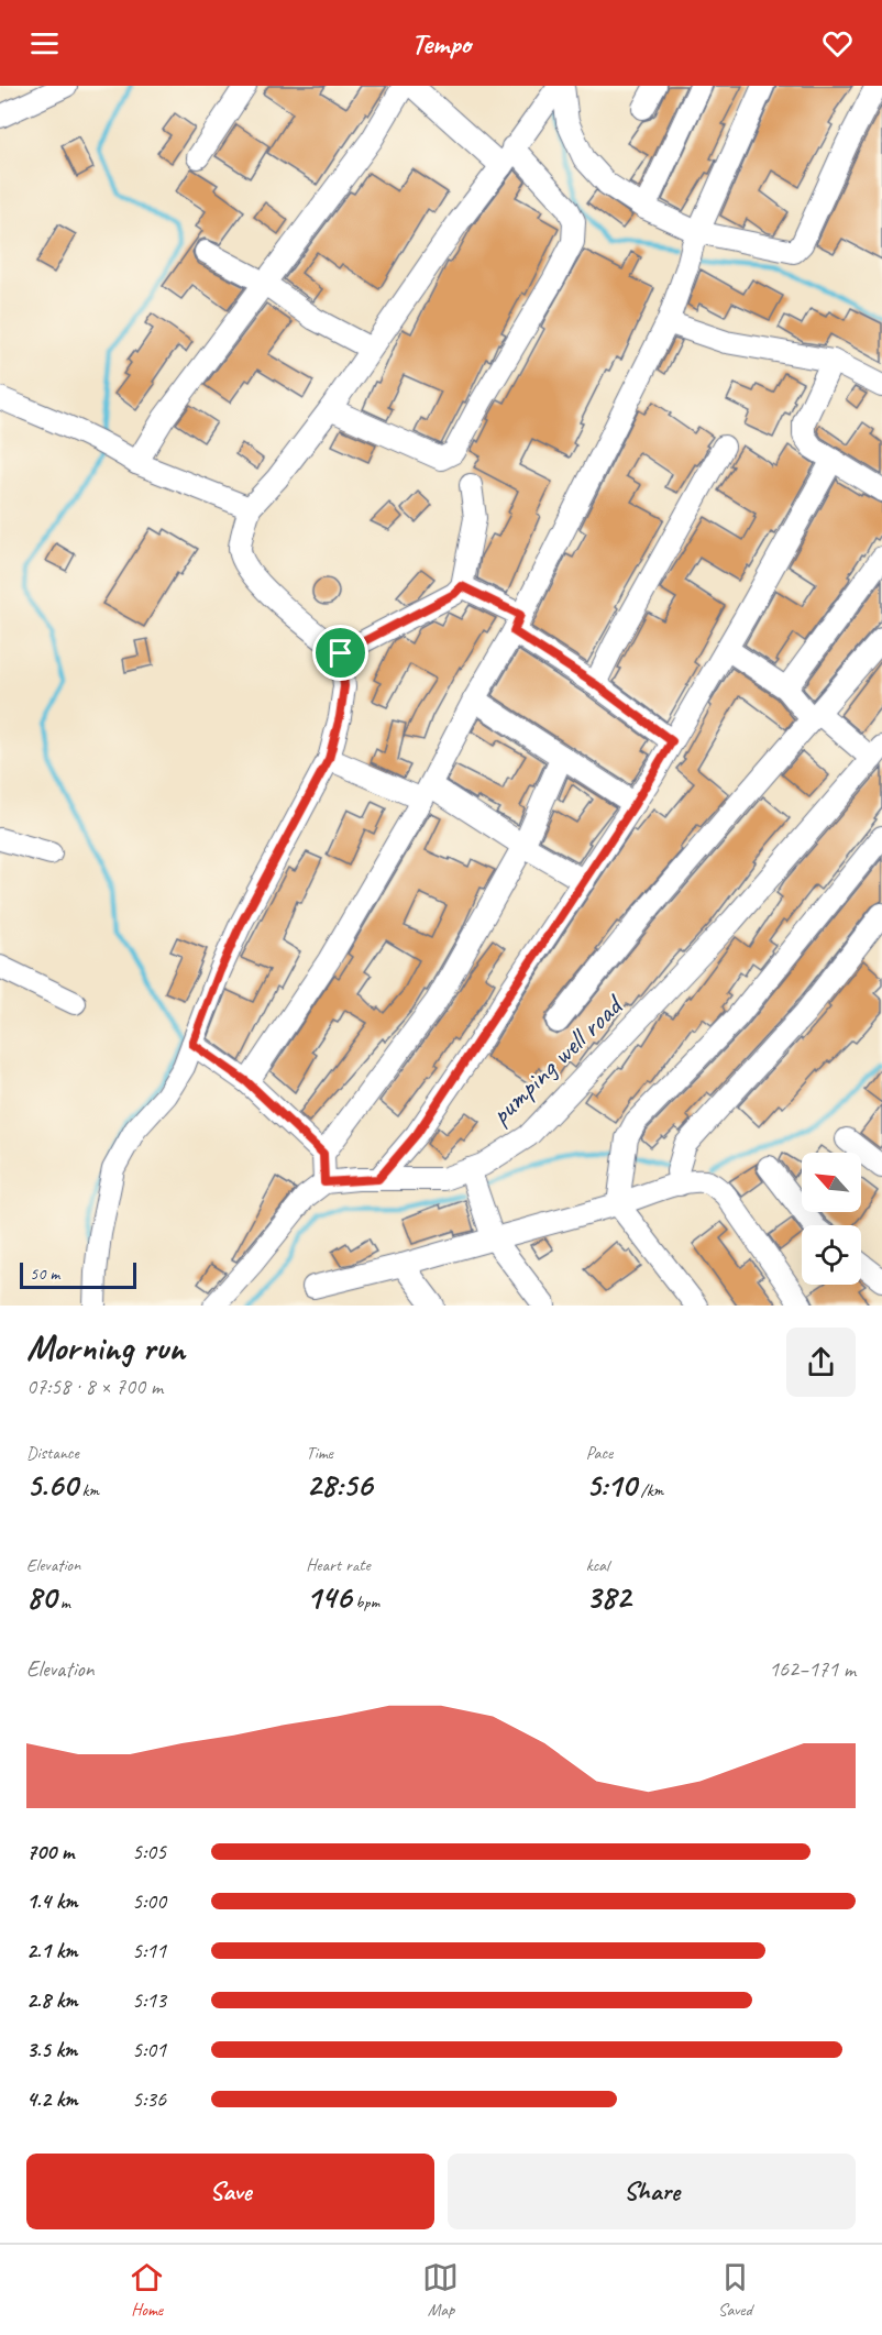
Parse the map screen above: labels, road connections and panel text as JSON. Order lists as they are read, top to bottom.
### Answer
{
  "streets": {
    "street": ["pumping well road"]
  },
  "scale_bar": "50 m",
  "north": "top left",
  "page": {
    "header": "Tempo",
    "scale": "50 m",
    "heading": ["Morning run", "07:58 · 8 × 700 m"],
    "stats": [
      ["Distance", "5.60 km"],
      ["Time", "28:56"],
      ["Pace", "5:10 /km"],
      ["Elevation", "80 m"],
      ["Heart rate", "146 bpm"],
      ["kcal", "382"]
    ],
    "chart": ["Elevation", "162–171 m"],
    "list": [
      {
        "name": "700 m",
        "note": "5:05"
      },
      {
        "name": "1.4 km",
        "note": "5:00"
      },
      {
        "name": "2.1 km",
        "note": "5:11"
      },
      {
        "name": "2.8 km",
        "note": "5:13"
      },
      {
        "name": "3.5 km",
        "note": "5:01"
      },
      {
        "name": "4.2 km",
        "note": "5:36"
      }
    ],
    "buttons": ["Save", "Share"],
    "tabs": ["Home", "Map", "Saved"]
  }
}
